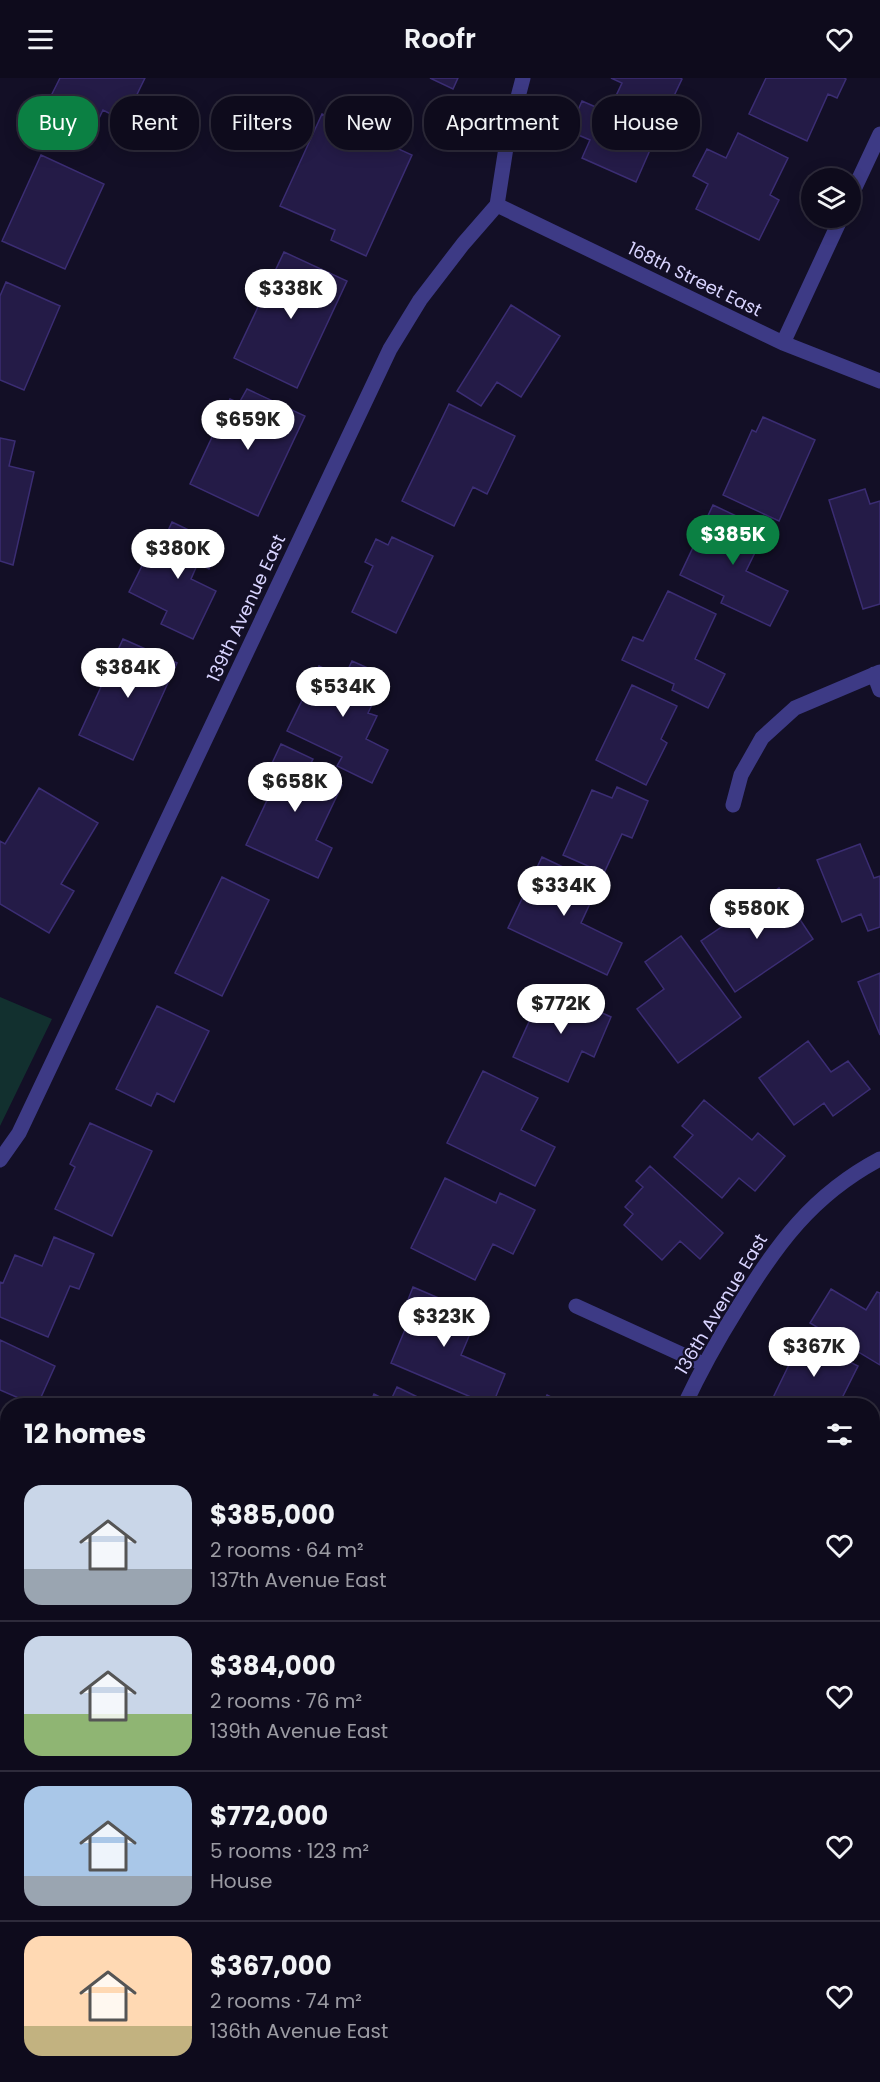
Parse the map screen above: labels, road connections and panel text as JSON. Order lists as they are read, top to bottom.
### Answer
{
  "streets": {
    "street": ["168th Street East", "139th Avenue East", "136th Avenue East"]
  },
  "crossings": [
    ["168th Street East", "139th Avenue East"]
  ],
  "page": {
    "header": "Roofr",
    "chip": [
      "Buy",
      "Rent",
      "Filters",
      "New",
      "Apartment",
      "House"
    ],
    "price": [
      "$338K",
      "$659K",
      "$385K",
      "$380K",
      "$384K",
      "$534K",
      "$658K",
      "$334K",
      "$580K",
      "$772K",
      "$323K",
      "$367K"
    ],
    "heading": "12 homes",
    "list": [
      {
        "name": "$385,000",
        "note": "2 rooms · 64 m² · 137th Avenue East"
      },
      {
        "name": "$384,000",
        "note": "2 rooms · 76 m² · 139th Avenue East"
      },
      {
        "name": "$772,000",
        "note": "5 rooms · 123 m² · House"
      },
      {
        "name": "$367,000",
        "note": "2 rooms · 74 m² · 136th Avenue East"
      }
    ]
  }
}
